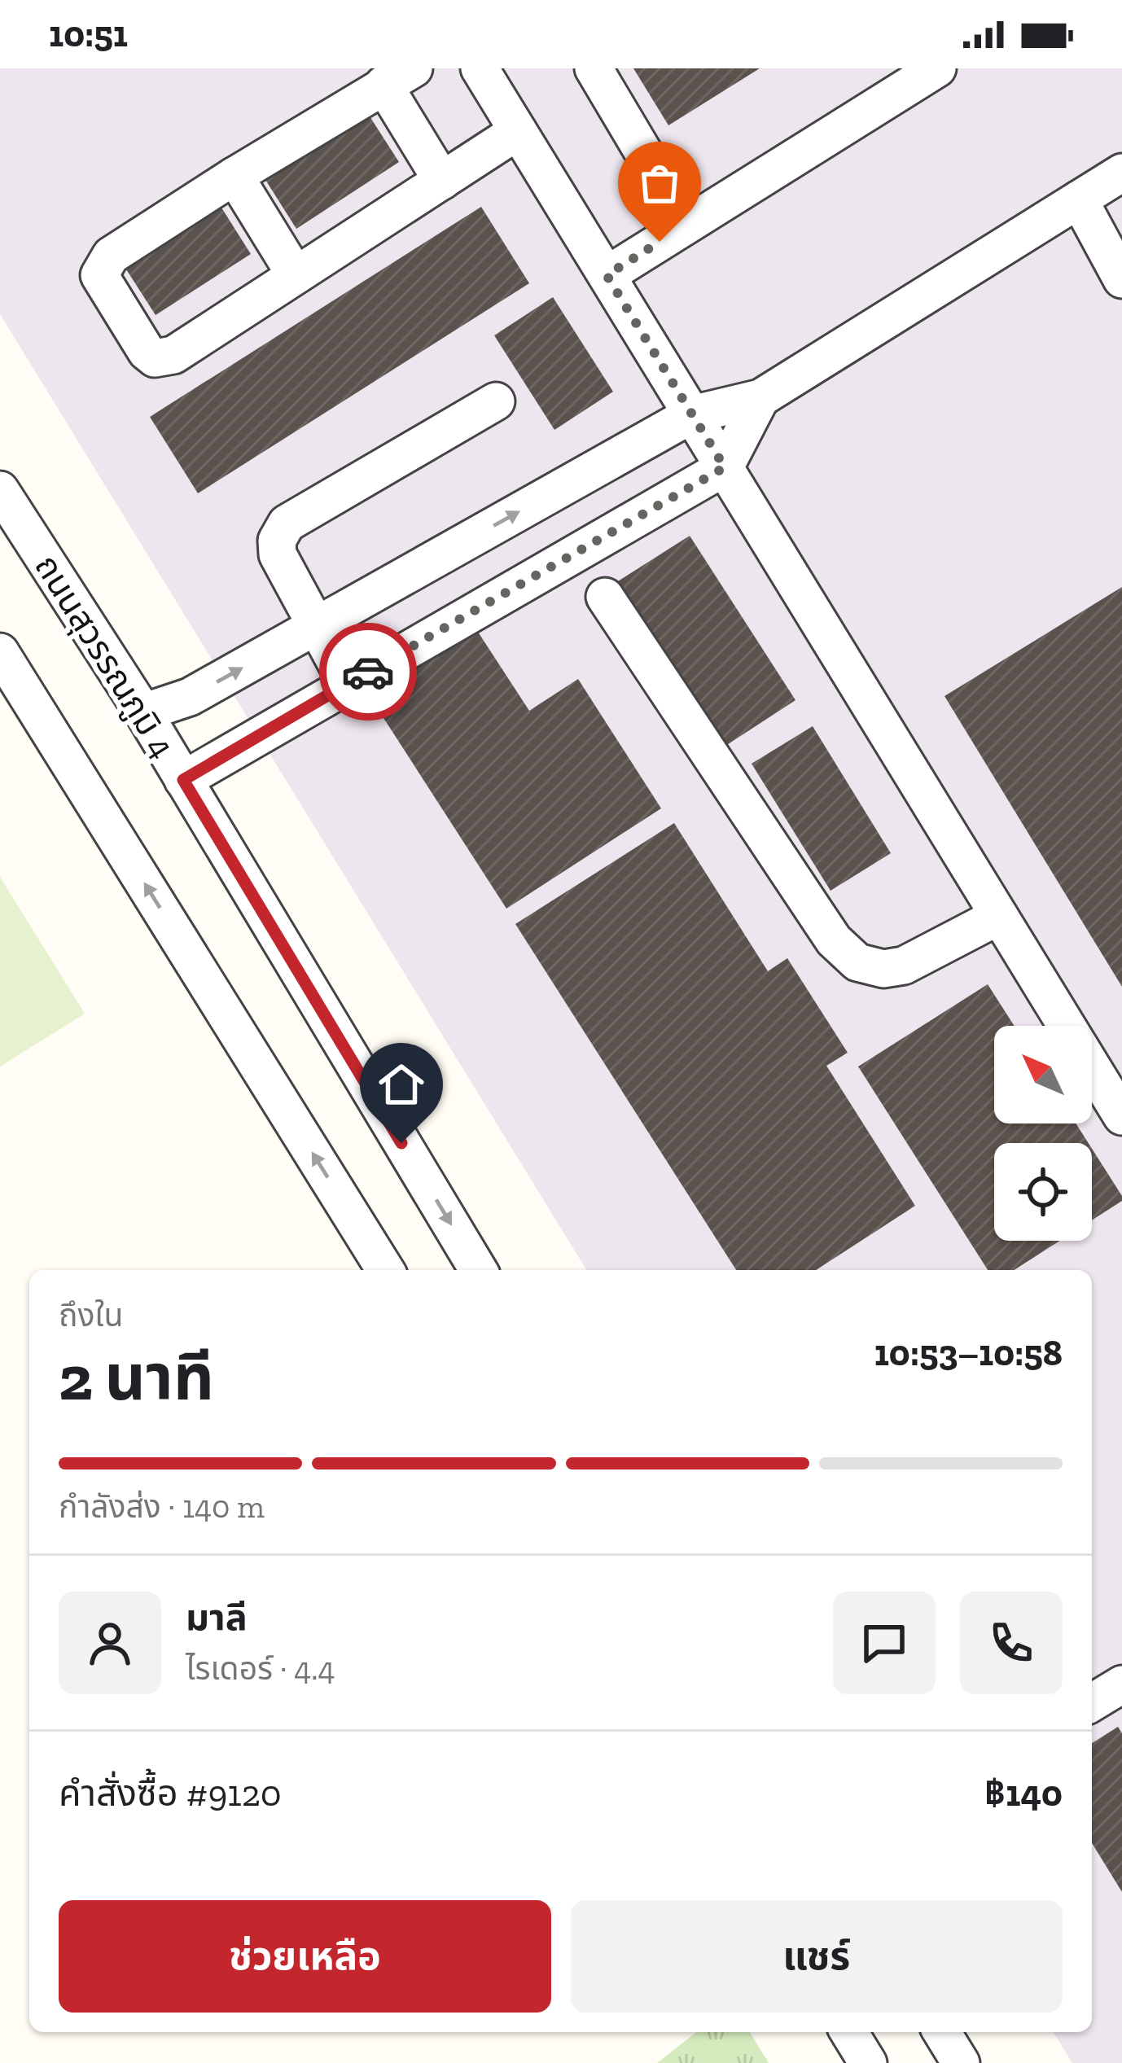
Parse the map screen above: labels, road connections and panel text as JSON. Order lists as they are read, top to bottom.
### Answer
{
  "streets": {
    "street": ["ถนนสุวรรณภูมิ 4"]
  },
  "north": "top left",
  "page": {
    "status": "10:51",
    "heading": ["2 นาที", "ถึงใน", "10:53–10:58"],
    "panel": [
      "มาลี",
      "ไรเดอร์ · 4.4",
      "คำสั่งซื้อ #9120",
      "฿140"
    ],
    "bar": "กำลังส่ง · 140 m",
    "buttons": ["ช่วยเหลือ", "แชร์"]
  }
}
